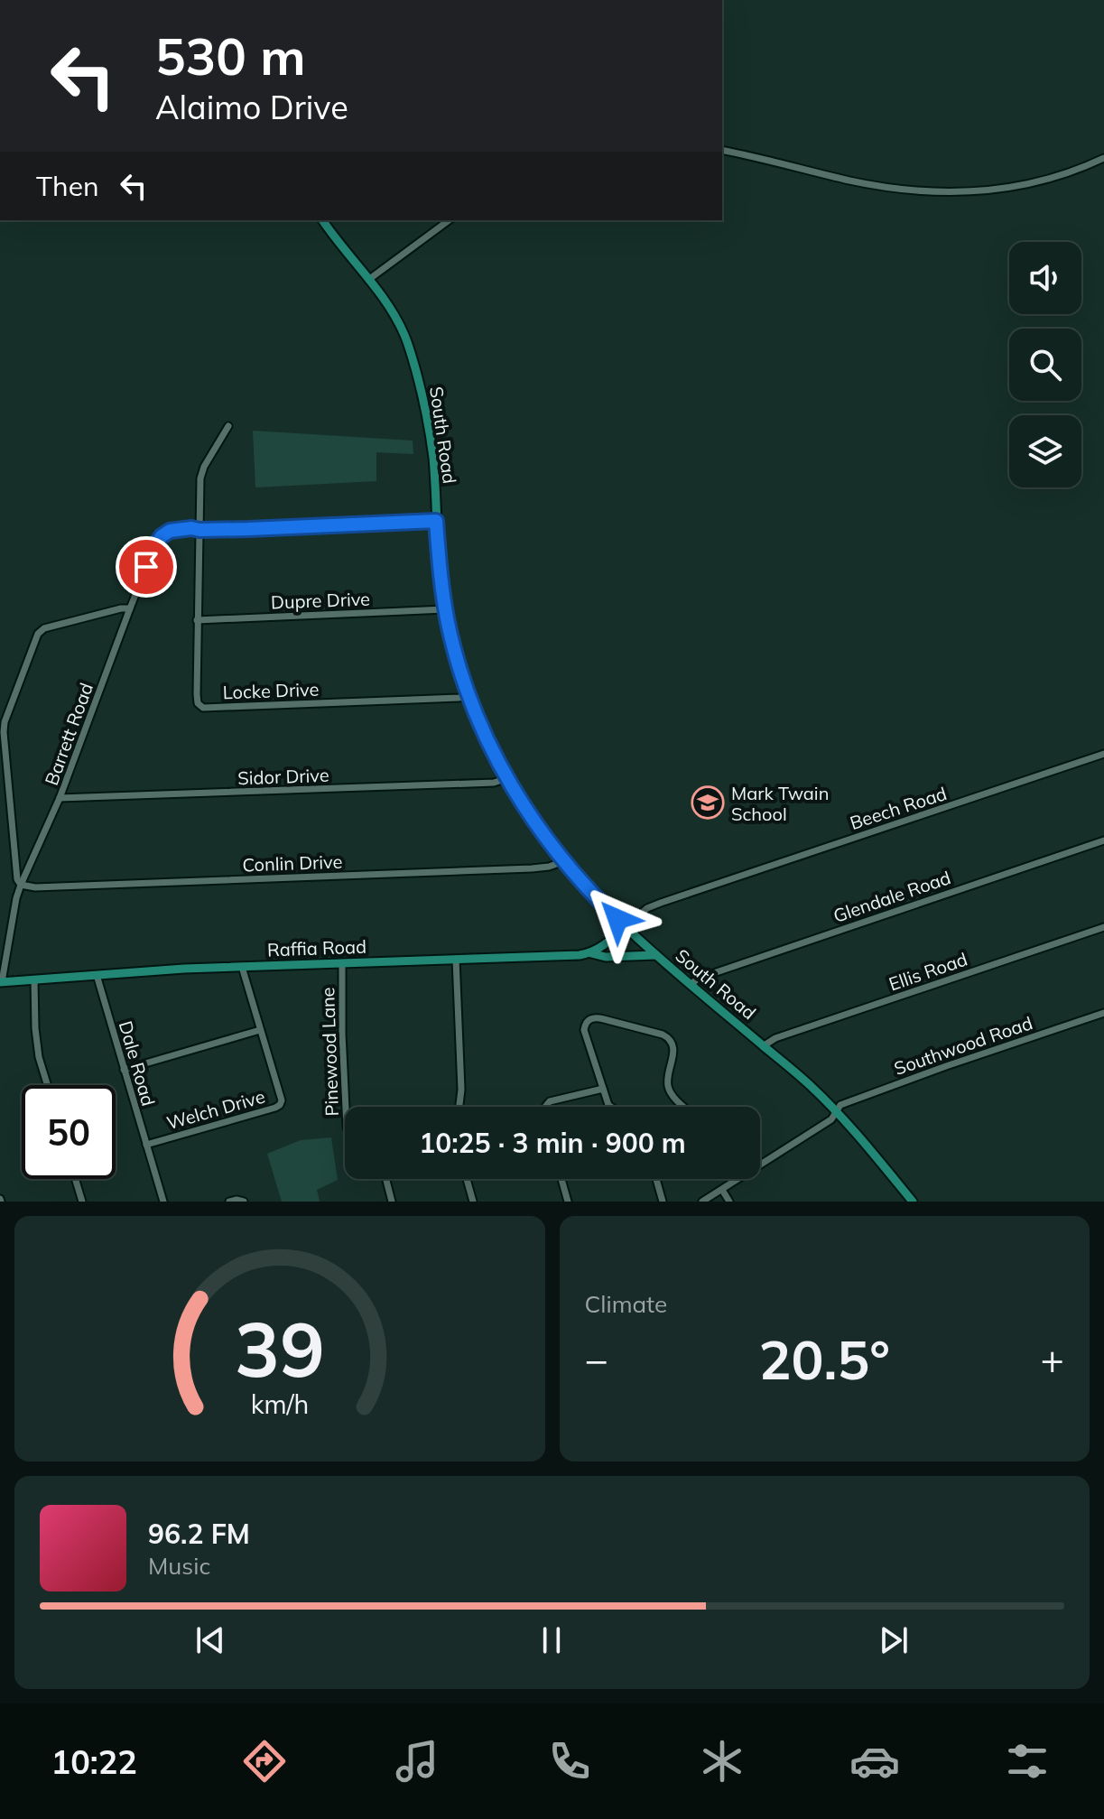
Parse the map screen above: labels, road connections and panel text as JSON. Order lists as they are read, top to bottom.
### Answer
{
  "streets": {
    "main road": ["South Road", "Raffia Road"],
    "street": [
      "Dupre Drive",
      "Locke Drive",
      "Barrett Road",
      "Sidor Drive",
      "Beech Road",
      "Conlin Drive",
      "Glendale Road",
      "Ellis Road",
      "Southwood Road",
      "Pinewood Lane",
      "Dale Road",
      "Welch Drive"
    ]
  },
  "crossings": [
    ["South Road", "Dupre Drive"],
    ["South Road", "Locke Drive"],
    ["South Road", "Sidor Drive"],
    ["South Road", "Beech Road"],
    ["South Road", "Conlin Drive"],
    ["South Road", "Glendale Road"],
    ["South Road", "Raffia Road"],
    ["South Road", "Ellis Road"],
    ["South Road", "Southwood Road"],
    ["Dupre Drive", "Locke Drive"],
    ["Locke Drive", "Barrett Road"],
    ["Barrett Road", "Sidor Drive"],
    ["Barrett Road", "Conlin Drive"],
    ["Barrett Road", "Raffia Road"],
    ["Raffia Road", "Pinewood Lane"],
    ["Raffia Road", "Dale Road"],
    ["Raffia Road", "Welch Drive"],
    ["Dale Road", "Welch Drive"]
  ],
  "places": {
    "school or university": ["Mark Twain School"]
  },
  "page": {
    "turn": ["530 m", "Alaimo Drive"],
    "then": "Then",
    "limit": "50",
    "trip": "10:25 · 3 min · 900 m",
    "tile": "Climate",
    "heat": ["−", "20.5°", "+"],
    "song": ["96.2 FM", "Music"],
    "tabs": "10:22",
    "gauge": ["39", "km/h"]
  }
}
